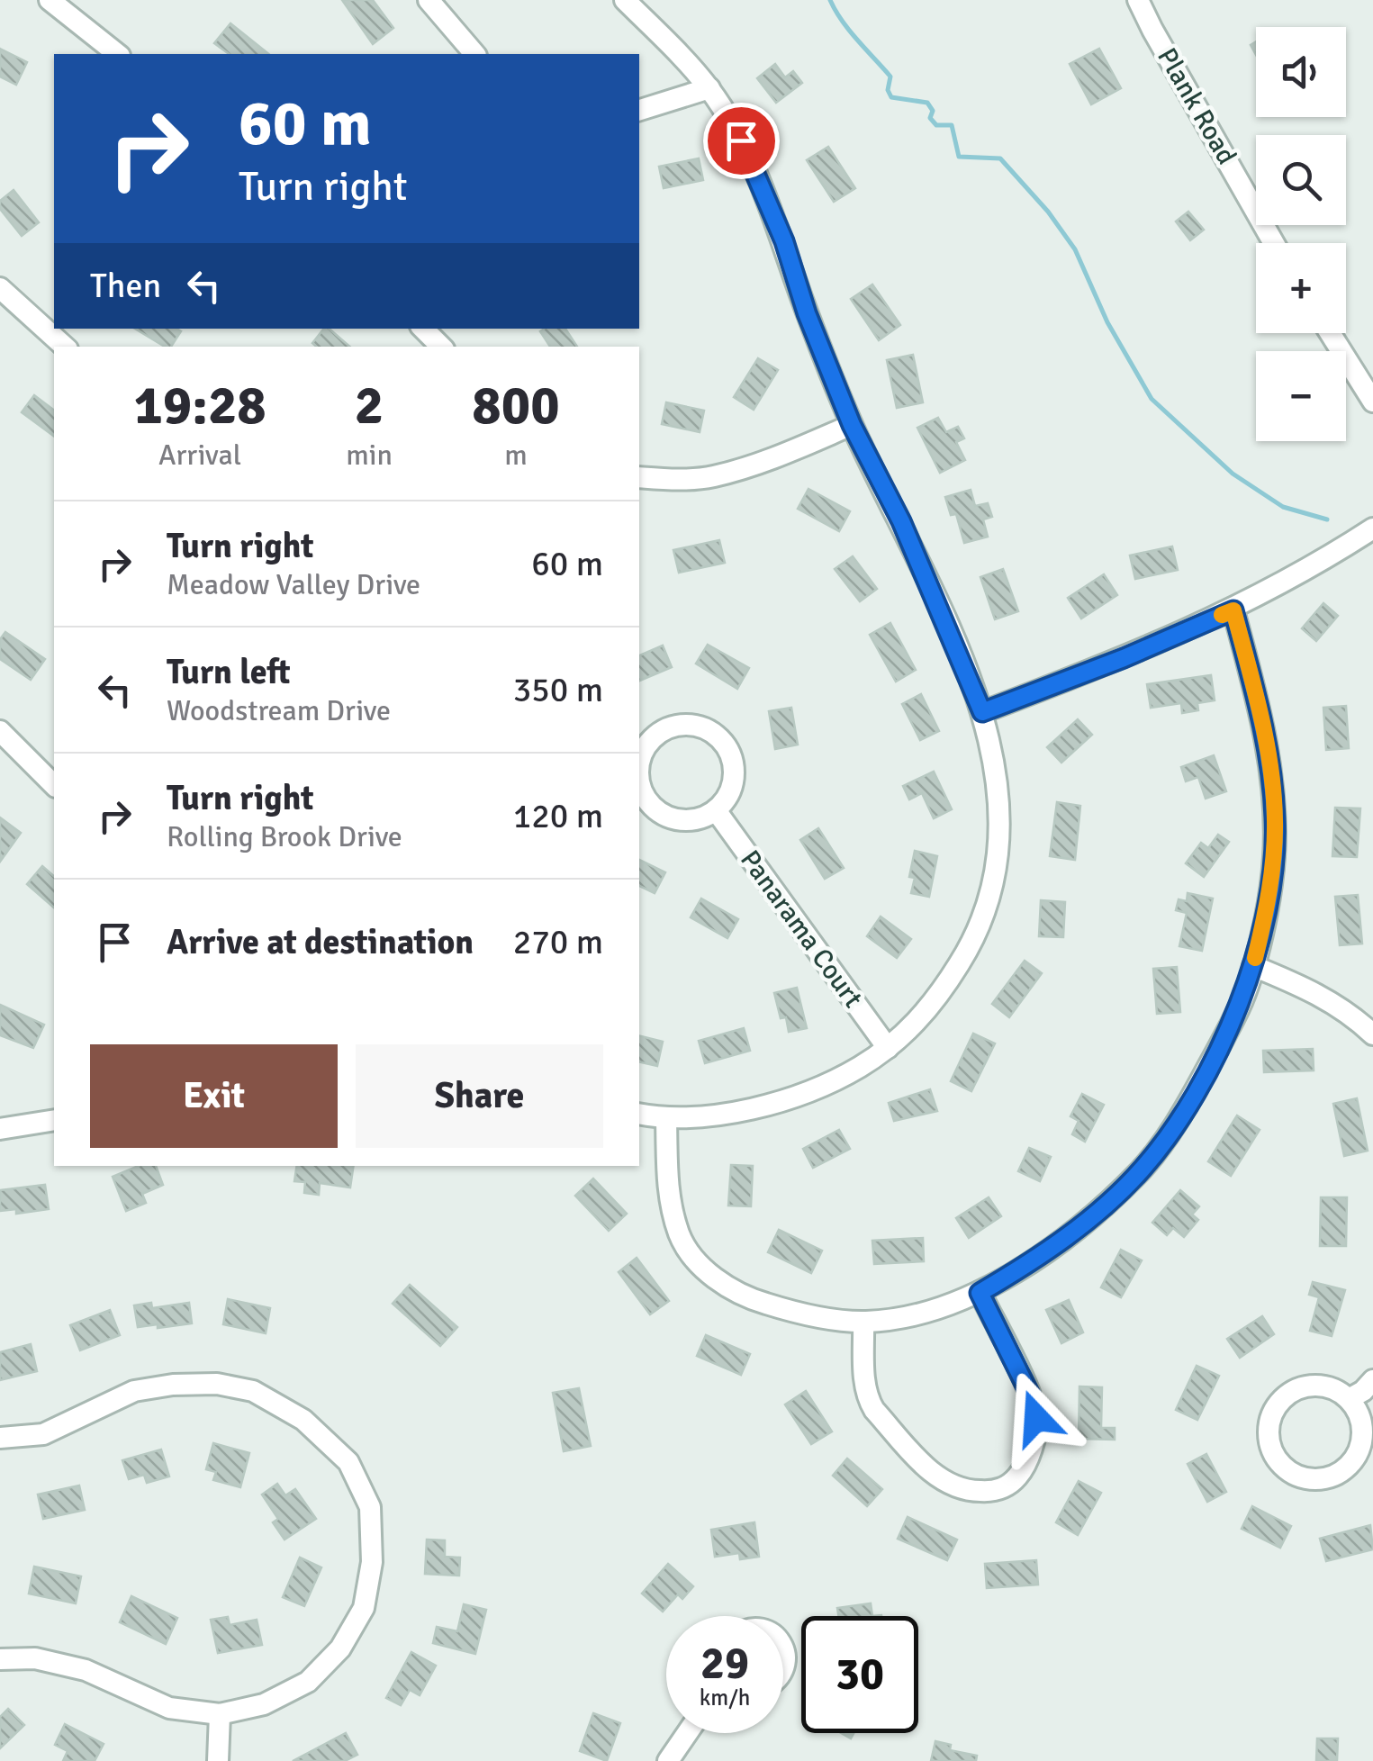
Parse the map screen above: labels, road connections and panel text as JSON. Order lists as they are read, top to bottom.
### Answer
{
  "streets": {
    "street": ["Plank Road", "Panarama Court"]
  },
  "page": {
    "map_buttons": ["+", "−"],
    "turn": ["60 m", "Turn right"],
    "then": "Then",
    "eta": [
      "19:28",
      "Arrival",
      "2",
      "min",
      "800",
      "m"
    ],
    "list": [
      {
        "name": "Turn right",
        "note": "Meadow Valley Drive",
        "value": "60 m"
      },
      {
        "name": "Turn left",
        "note": "Woodstream Drive",
        "value": "350 m"
      },
      {
        "name": "Turn right",
        "note": "Rolling Brook Drive",
        "value": "120 m"
      },
      {
        "name": "Arrive at destination",
        "value": "270 m"
      }
    ],
    "buttons": ["Exit", "Share"],
    "speed": "29 km/h",
    "limit": "30"
  }
}
